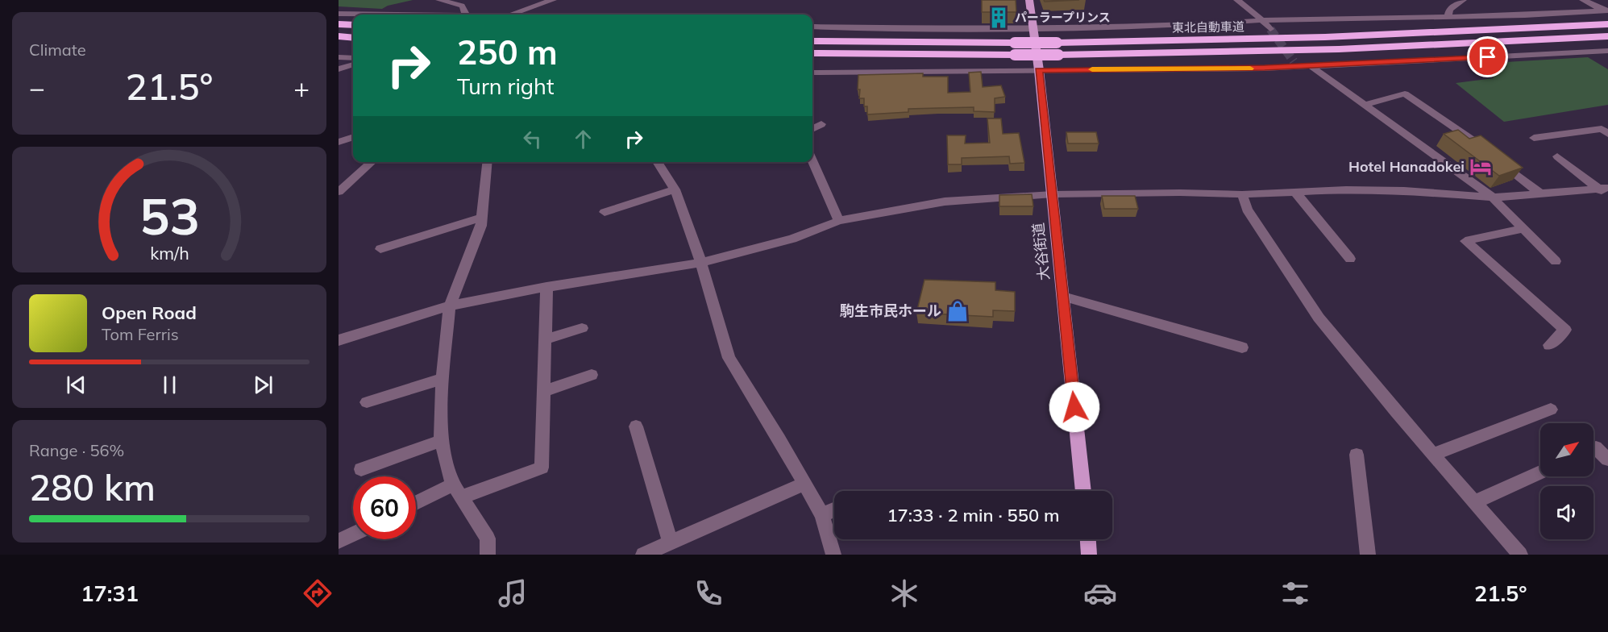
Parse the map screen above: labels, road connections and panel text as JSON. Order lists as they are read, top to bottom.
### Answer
{
  "streets": {
    "highway": ["東北自動車道"],
    "main road": ["大谷街道"]
  },
  "places": {
    "building": ["パーラープリンス"],
    "hotel": ["Hotel Hanadokei"],
    "shop": ["駒生市民ホール"]
  },
  "north": "top right",
  "page": {
    "tile": [
      "Climate",
      ["Range · 56%", "280 km"]
    ],
    "turn": ["250 m", "Turn right"],
    "heat": ["−", "21.5°", "+"],
    "song": ["Open Road", "Tom Ferris"],
    "limit": "60",
    "trip": "17:33 · 2 min · 550 m",
    "tabs": ["17:31", "21.5°"],
    "gauge": ["53", "km/h"]
  }
}
